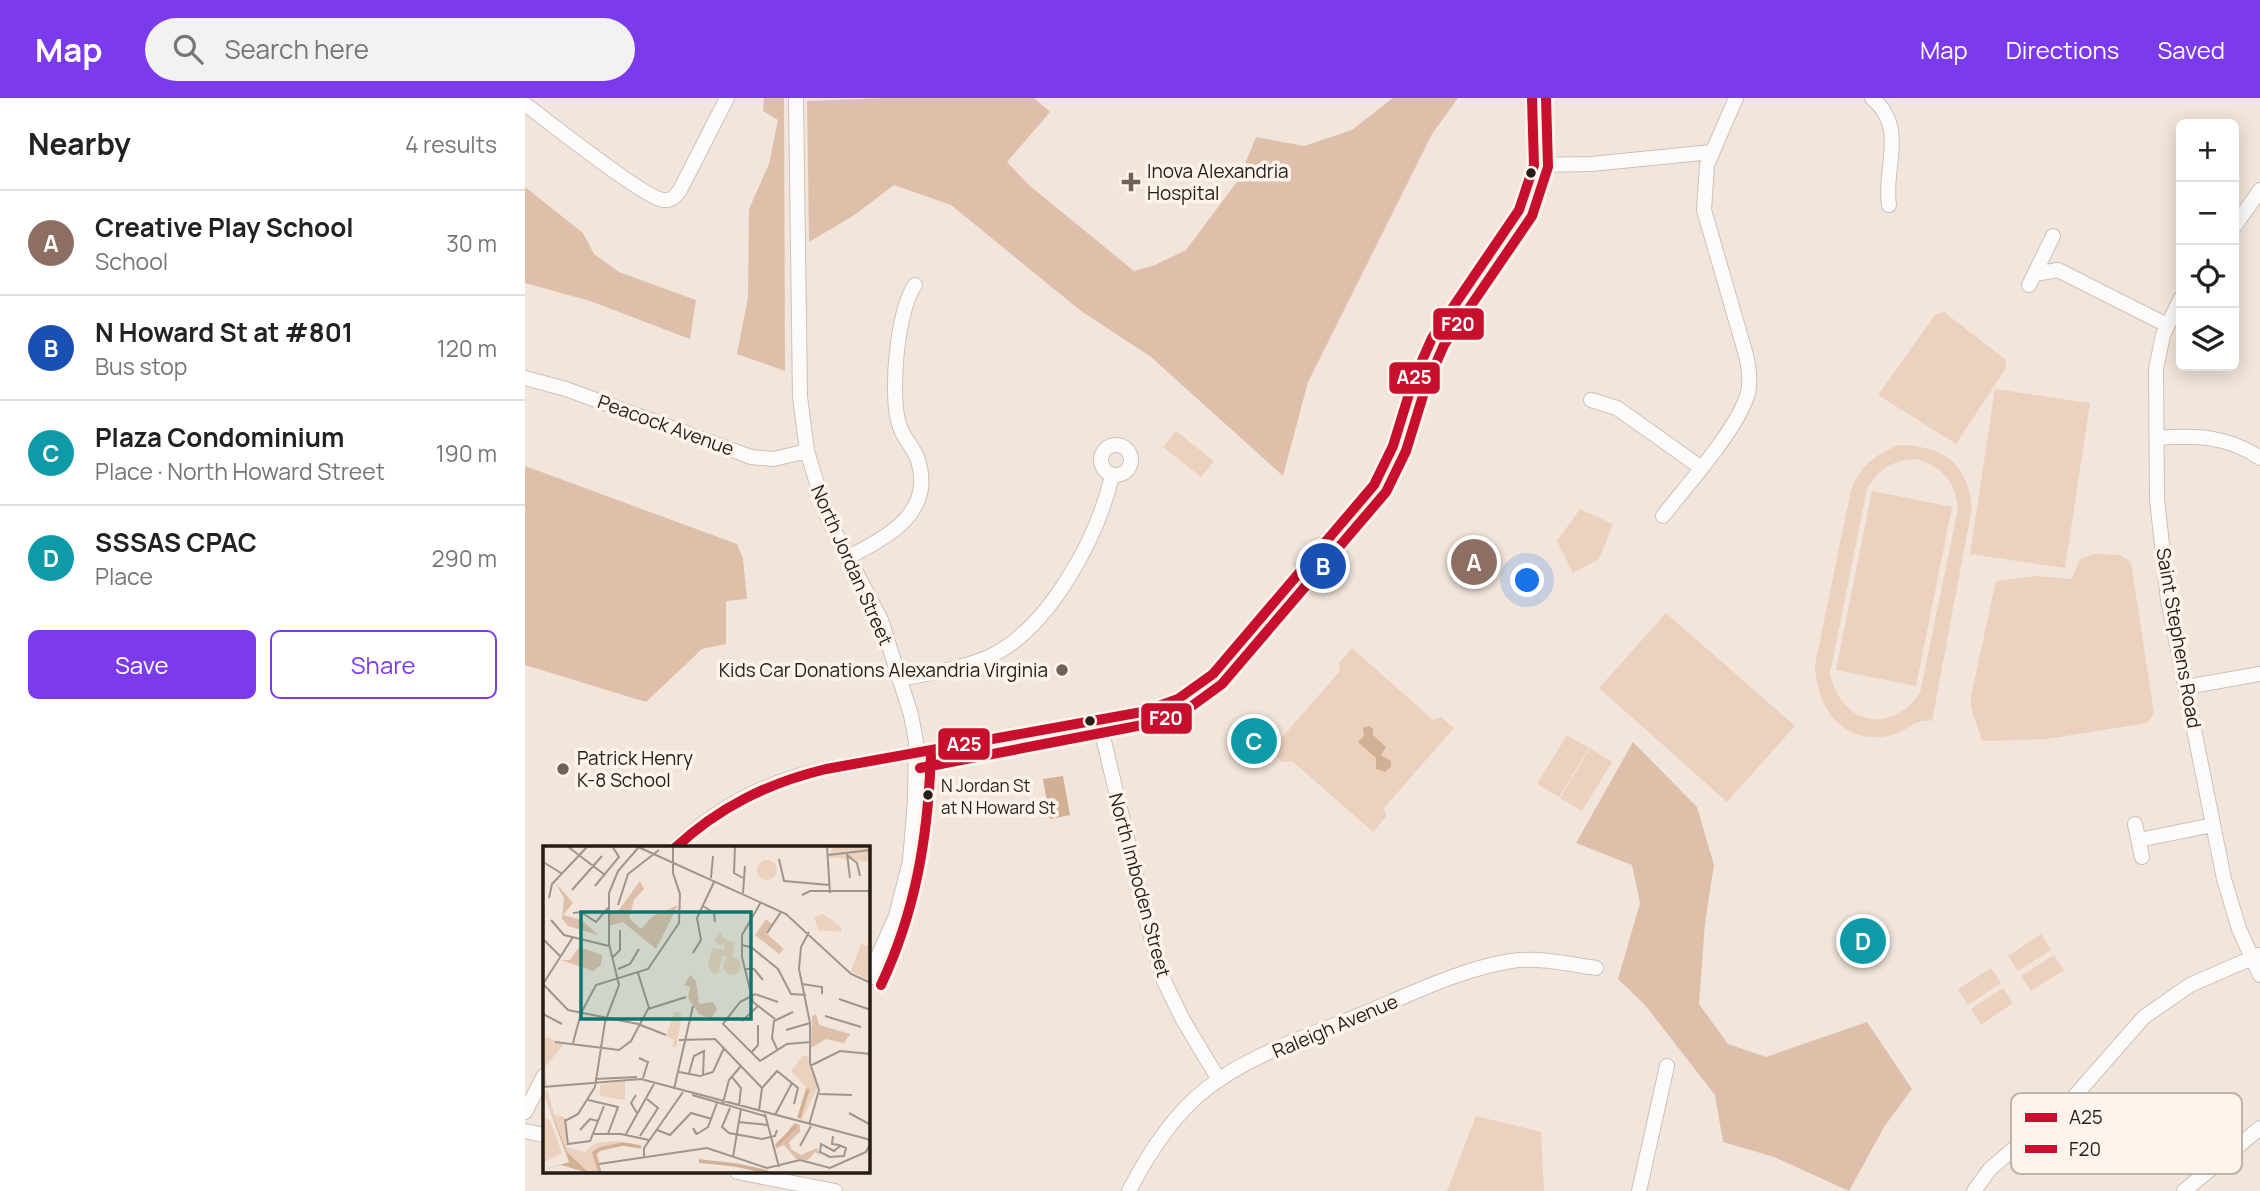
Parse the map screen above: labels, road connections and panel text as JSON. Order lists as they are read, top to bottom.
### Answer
{
  "streets": {
    "street": [
      "Peacock Avenue",
      "North Jordan Street",
      "Saint Stephens Road",
      "North Imboden Street",
      "Raleigh Avenue"
    ]
  },
  "crossings": [
    ["Peacock Avenue", "North Jordan Street"],
    ["North Imboden Street", "Raleigh Avenue"]
  ],
  "places": {
    "health": ["Inova Alexandria Hospital"],
    "other": ["Kids Car Donations Alexandria Virginia", "Patrick Henry K-8 School", "N Jordan St at N Howard St"]
  },
  "lines": ["transit line A25", "transit line F20"],
  "legend": ["A25", "F20"],
  "page": {
    "header": "Map",
    "search": "Search here",
    "nav": ["Map", "Directions", "Saved"],
    "heading": ["Nearby", "4 results"],
    "map_buttons": ["+", "−"],
    "list": [
      {
        "mark": "A",
        "name": "Creative Play School",
        "note": "School",
        "value": "30 m"
      },
      {
        "mark": "B",
        "name": "N Howard St at #801",
        "note": "Bus stop",
        "value": "120 m"
      },
      {
        "mark": "C",
        "name": "Plaza Condominium",
        "note": "Place · North Howard Street",
        "value": "190 m"
      },
      {
        "mark": "D",
        "name": "SSSAS CPAC",
        "note": "Place",
        "value": "290 m"
      }
    ],
    "pins": [
      "A",
      "B",
      "C",
      "D"
    ],
    "buttons": ["Save", "Share"]
  }
}
